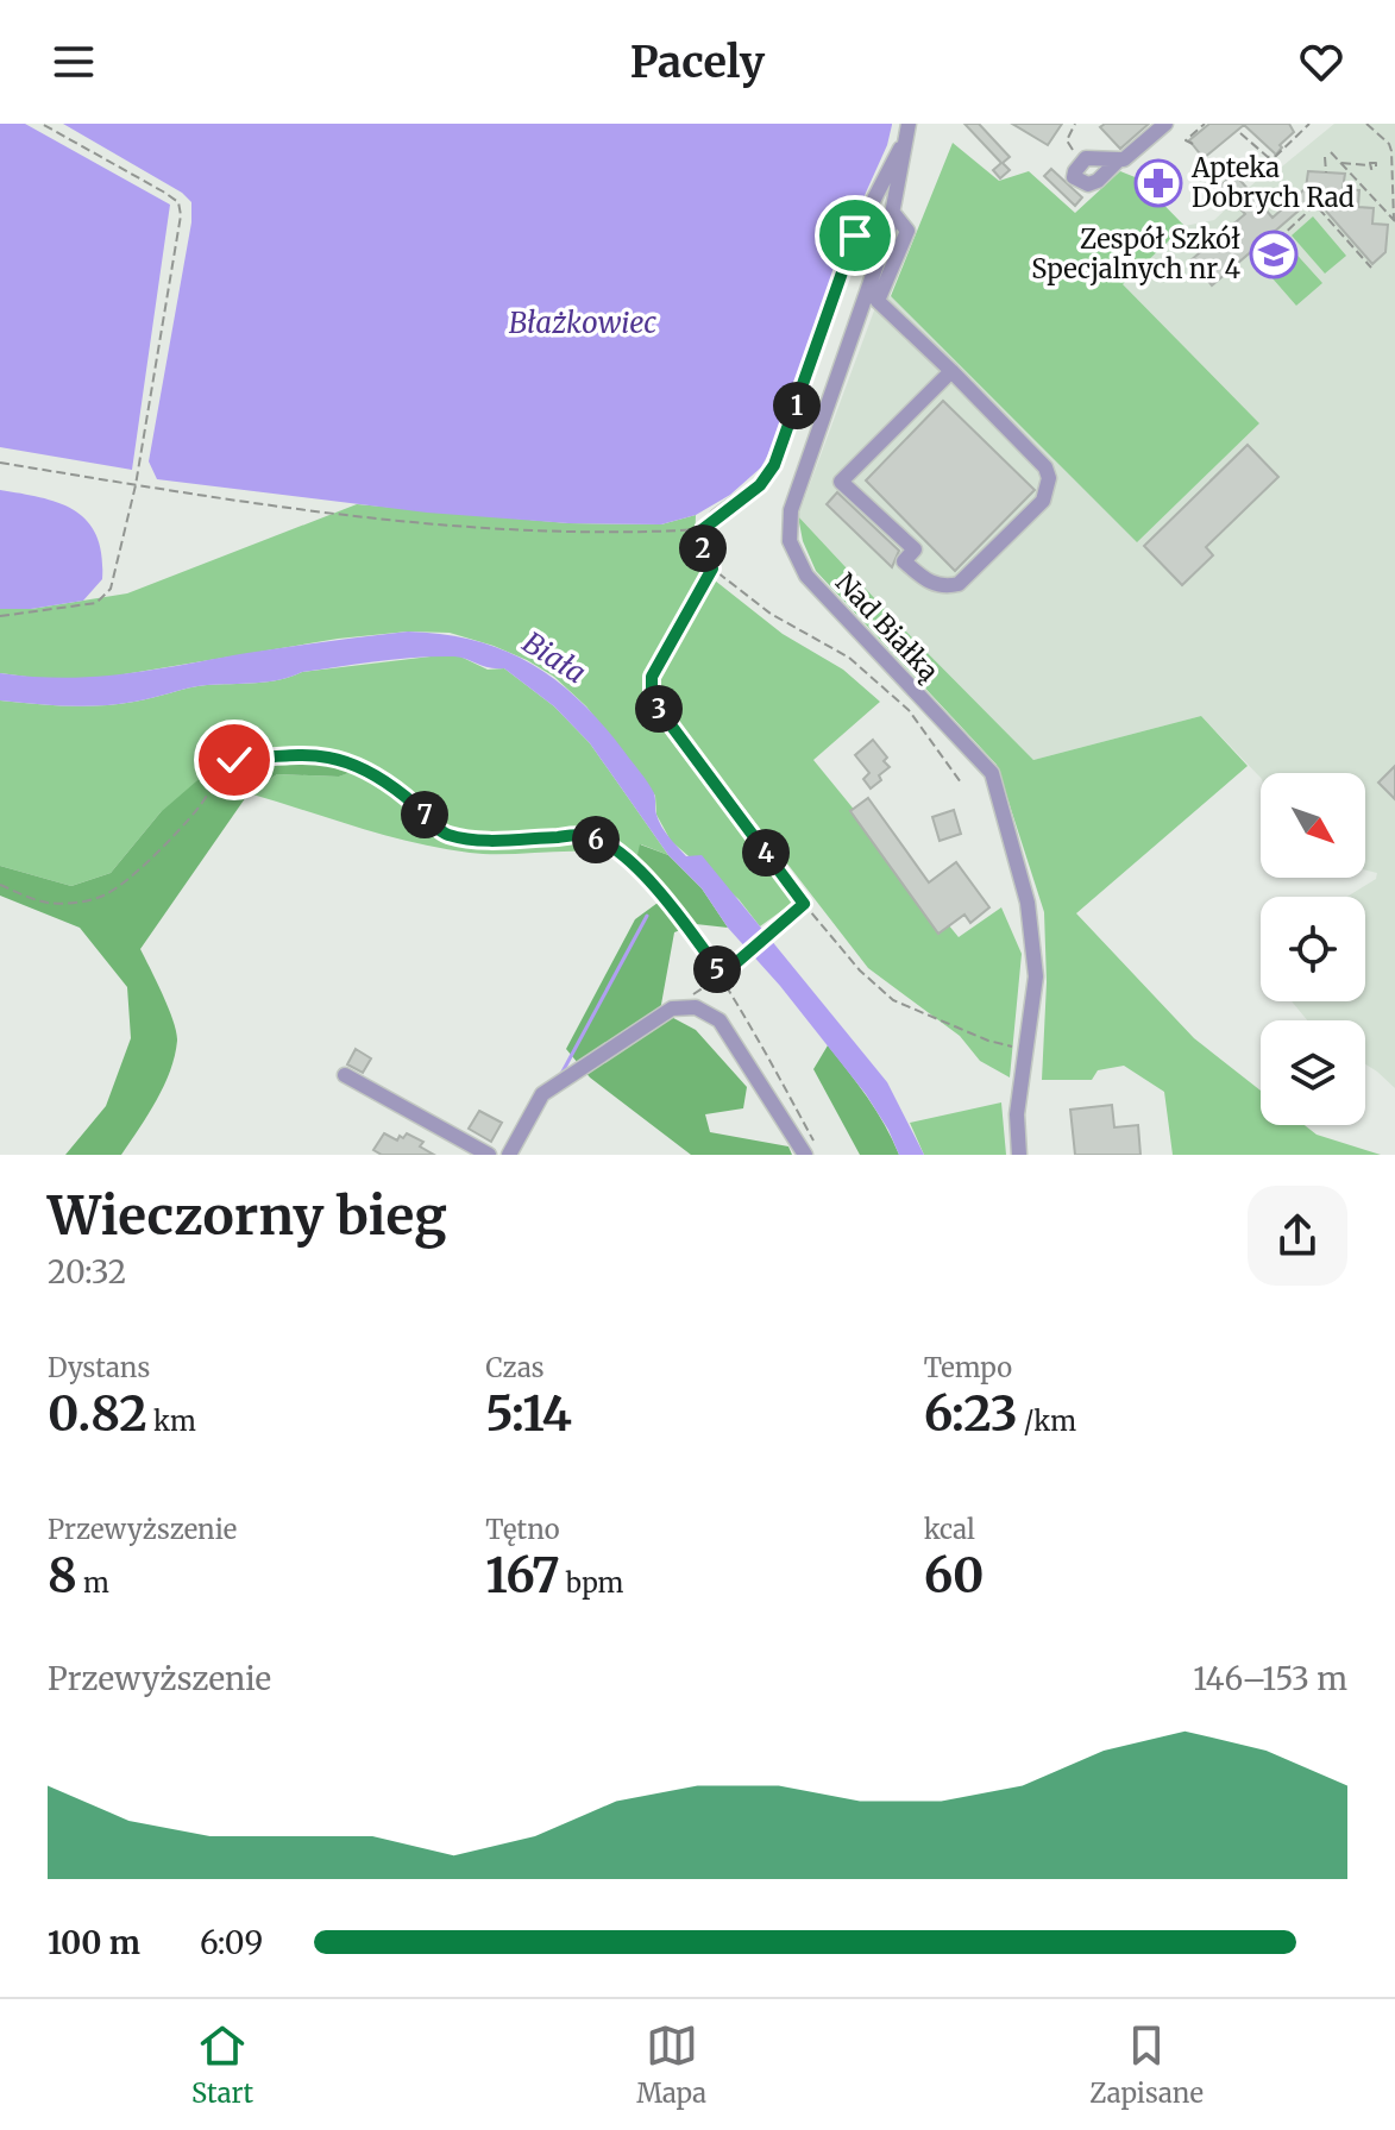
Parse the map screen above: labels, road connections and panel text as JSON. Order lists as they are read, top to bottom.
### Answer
{
  "streets": {
    "street": ["Nad Białką"]
  },
  "water": ["Błażkowiec", "Biała"],
  "places": {
    "pharmacy": ["Apteka Dobrych Rad"],
    "school or university": ["Zespół Szkół Specjalnych nr 4"]
  },
  "north": "bottom right",
  "page": {
    "header": "Pacely",
    "pins": [
      "1",
      "2",
      "3",
      "7",
      "6",
      "4",
      "5"
    ],
    "heading": ["Wieczorny bieg", "20:32"],
    "stats": [
      ["Dystans", "0.82 km"],
      ["Czas", "5:14"],
      ["Tempo", "6:23 /km"],
      ["Przewyższenie", "8 m"],
      ["Tętno", "167 bpm"],
      ["kcal", "60"]
    ],
    "chart": ["Przewyższenie", "146–153 m"],
    "list": [
      {
        "name": "100 m",
        "note": "6:09"
      }
    ],
    "tabs": ["Start", "Mapa", "Zapisane"]
  }
}
